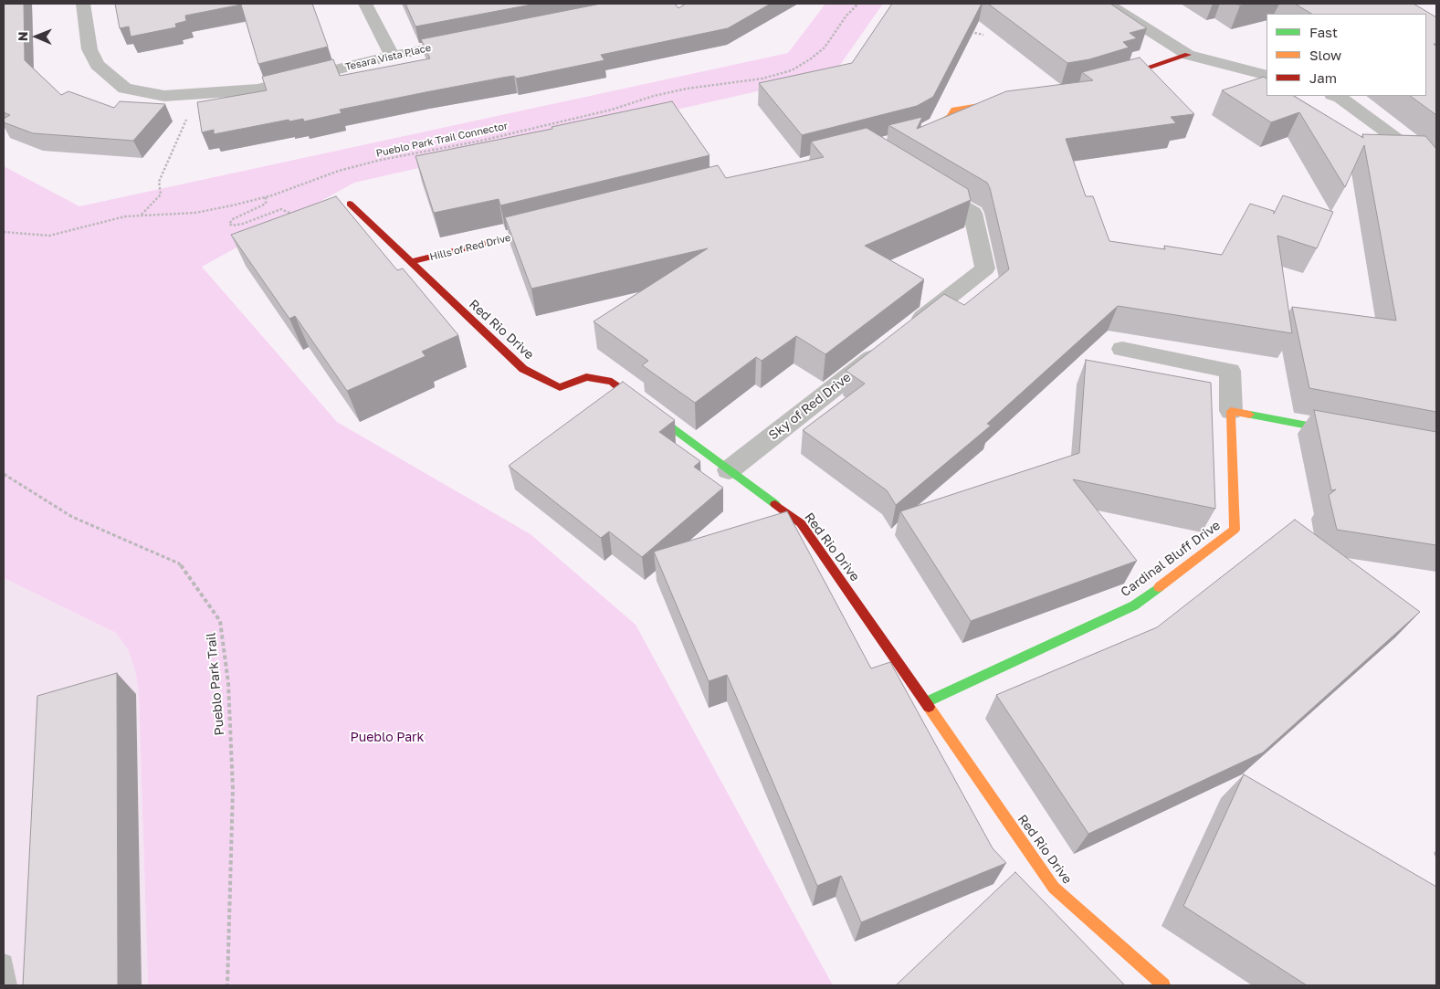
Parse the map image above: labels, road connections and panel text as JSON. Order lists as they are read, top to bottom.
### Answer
{
  "streets": {
    "street": [
      "Tesara Vista Place",
      "Hills of Red Drive",
      "Red Rio Drive",
      "Sky of Red Drive",
      "Cardinal Bluff Drive"
    ],
    "path": ["Pueblo Park Trail Connector", "Pueblo Park Trail"]
  },
  "crossings": [
    ["Hills of Red Drive", "Red Rio Drive"],
    ["Red Rio Drive", "Sky of Red Drive"],
    ["Red Rio Drive", "Cardinal Bluff Drive"]
  ],
  "parks": ["Pueblo Park"],
  "legend": ["Fast", "Slow", "Jam"],
  "north": "left"
}
